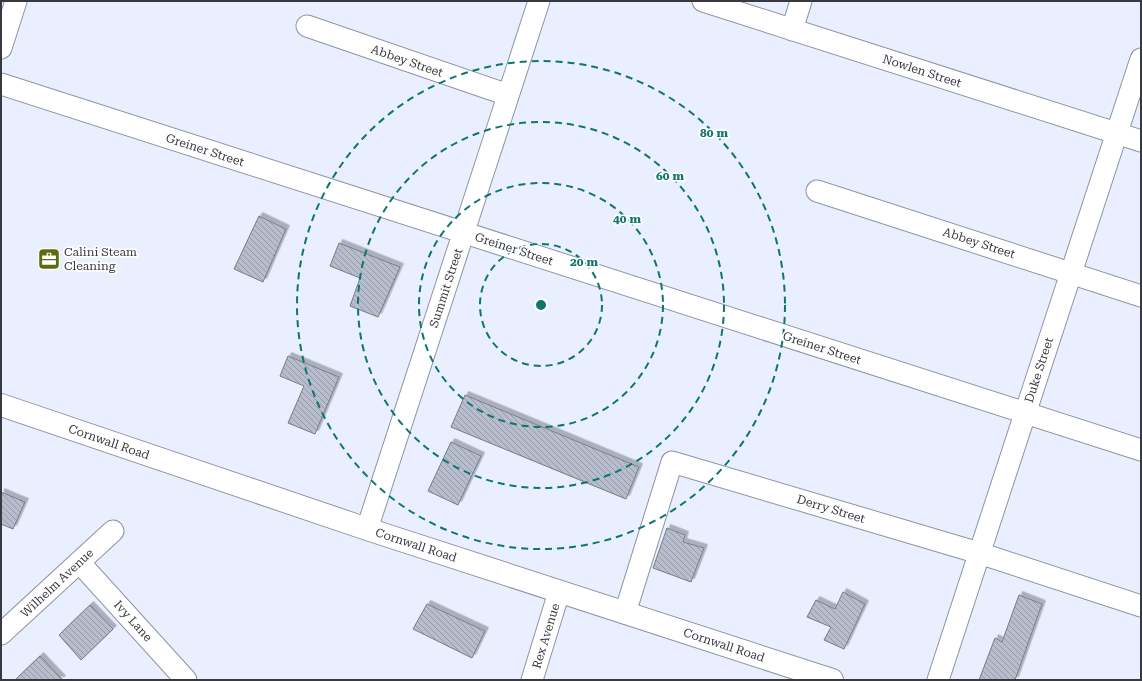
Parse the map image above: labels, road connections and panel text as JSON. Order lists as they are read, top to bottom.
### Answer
{
  "streets": {
    "main road": ["Cornwall Road"],
    "street": [
      "Abbey Street",
      "Nowlen Street",
      "Greiner Street",
      "Summit Street",
      "Duke Street",
      "Derry Street",
      "Wilhelm Avenue",
      "Ivy Lane",
      "Rex Avenue"
    ]
  },
  "crossings": [
    ["Abbey Street", "Summit Street"],
    ["Abbey Street", "Duke Street"],
    ["Nowlen Street", "Duke Street"],
    ["Greiner Street", "Summit Street"],
    ["Greiner Street", "Duke Street"],
    ["Summit Street", "Cornwall Road"],
    ["Duke Street", "Derry Street"],
    ["Cornwall Road", "Derry Street"],
    ["Cornwall Road", "Rex Avenue"],
    ["Wilhelm Avenue", "Ivy Lane"]
  ],
  "places": {
    "office": ["Calini Steam Cleaning"]
  },
  "rings": [
    "80 m",
    "60 m",
    "40 m",
    "20 m"
  ]
}
